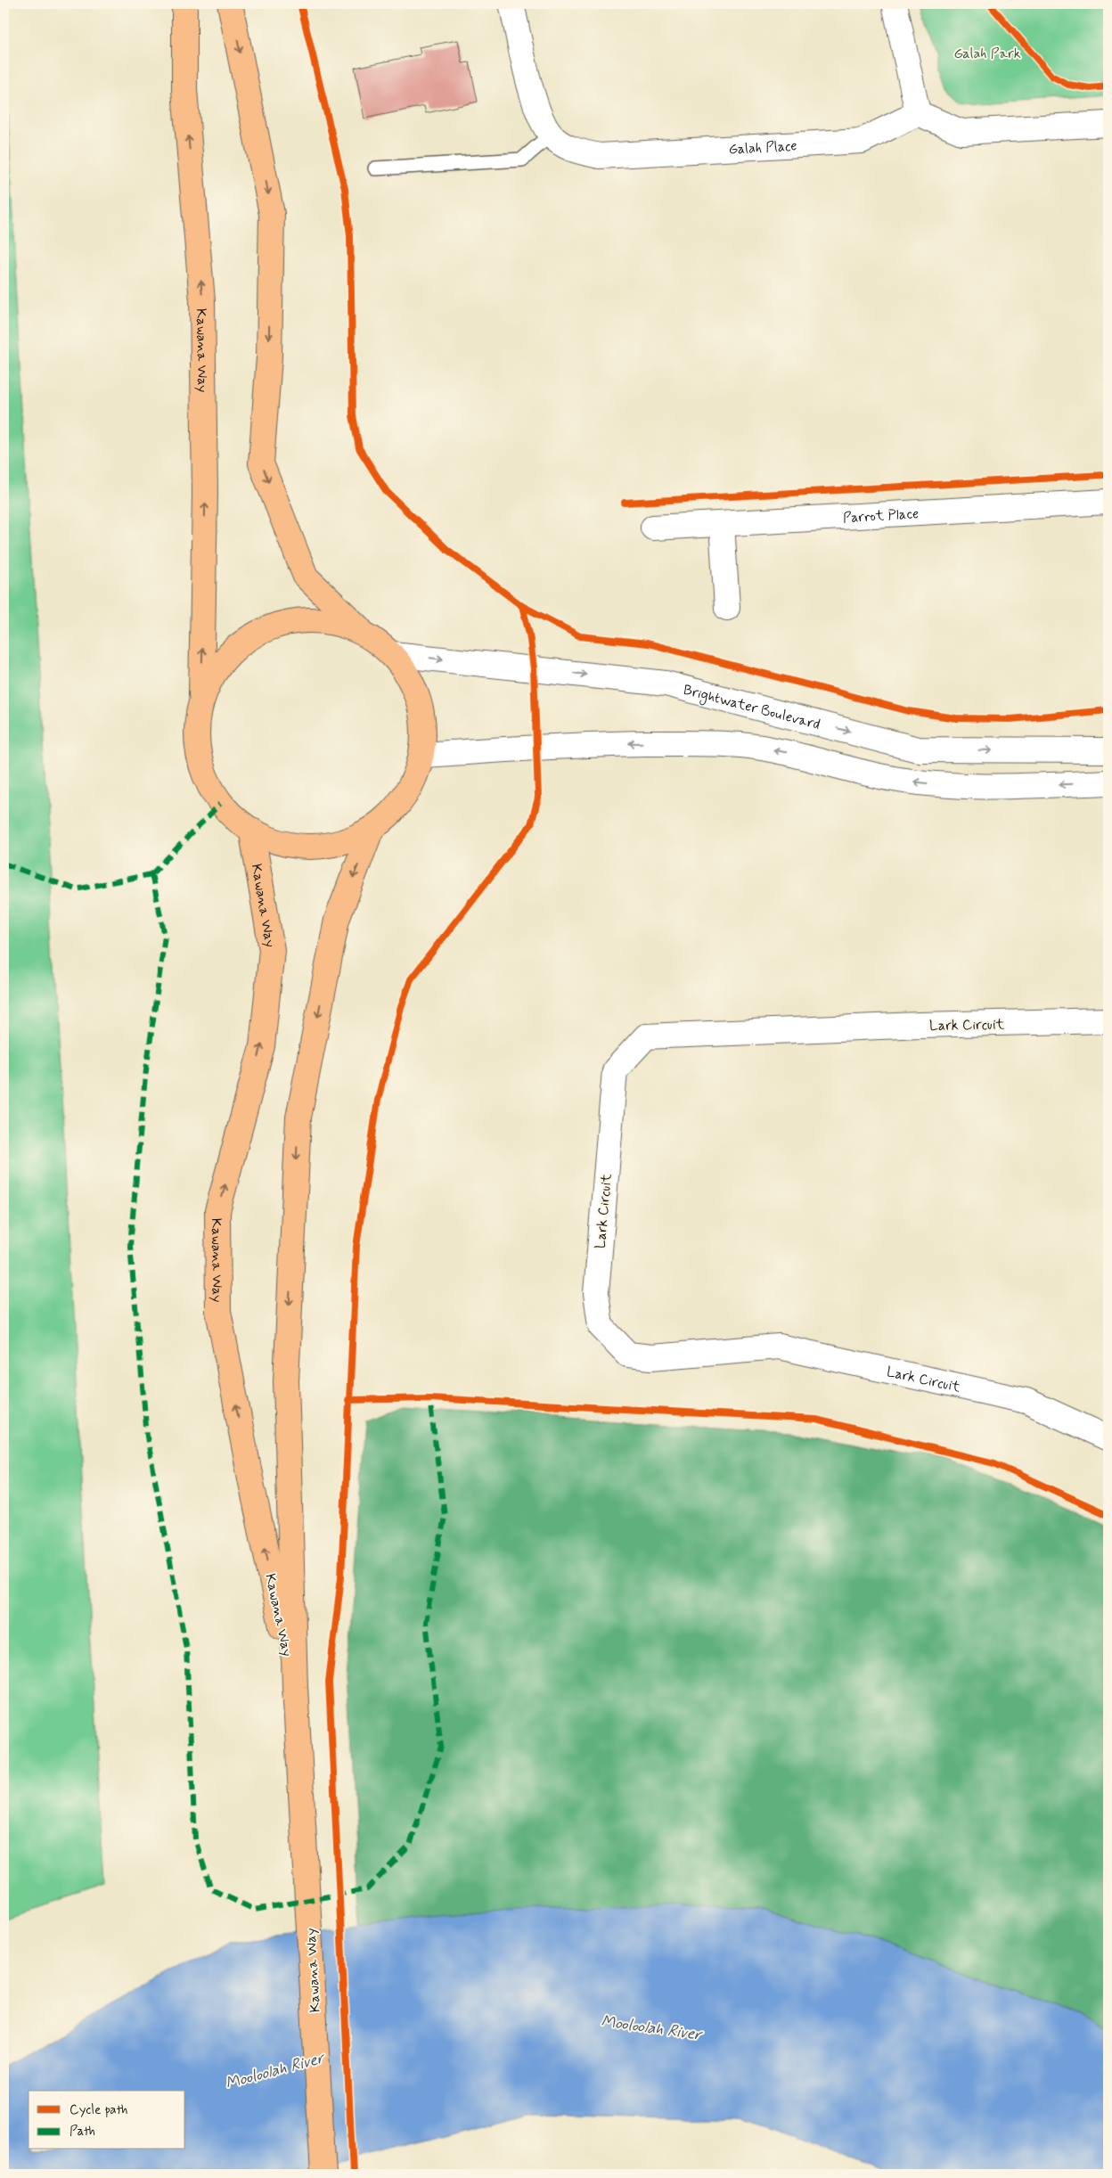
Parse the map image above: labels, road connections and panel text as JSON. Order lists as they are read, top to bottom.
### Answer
{
  "streets": {
    "main road": ["Kawana Way"],
    "street": [
      "Galah Place",
      "Parrot Place",
      "Brightwater Boulevard",
      "Lark Circuit"
    ]
  },
  "water": ["Mooloolah River"],
  "parks": ["Galah Park"],
  "legend": ["Cycle path", "Path"]
}
